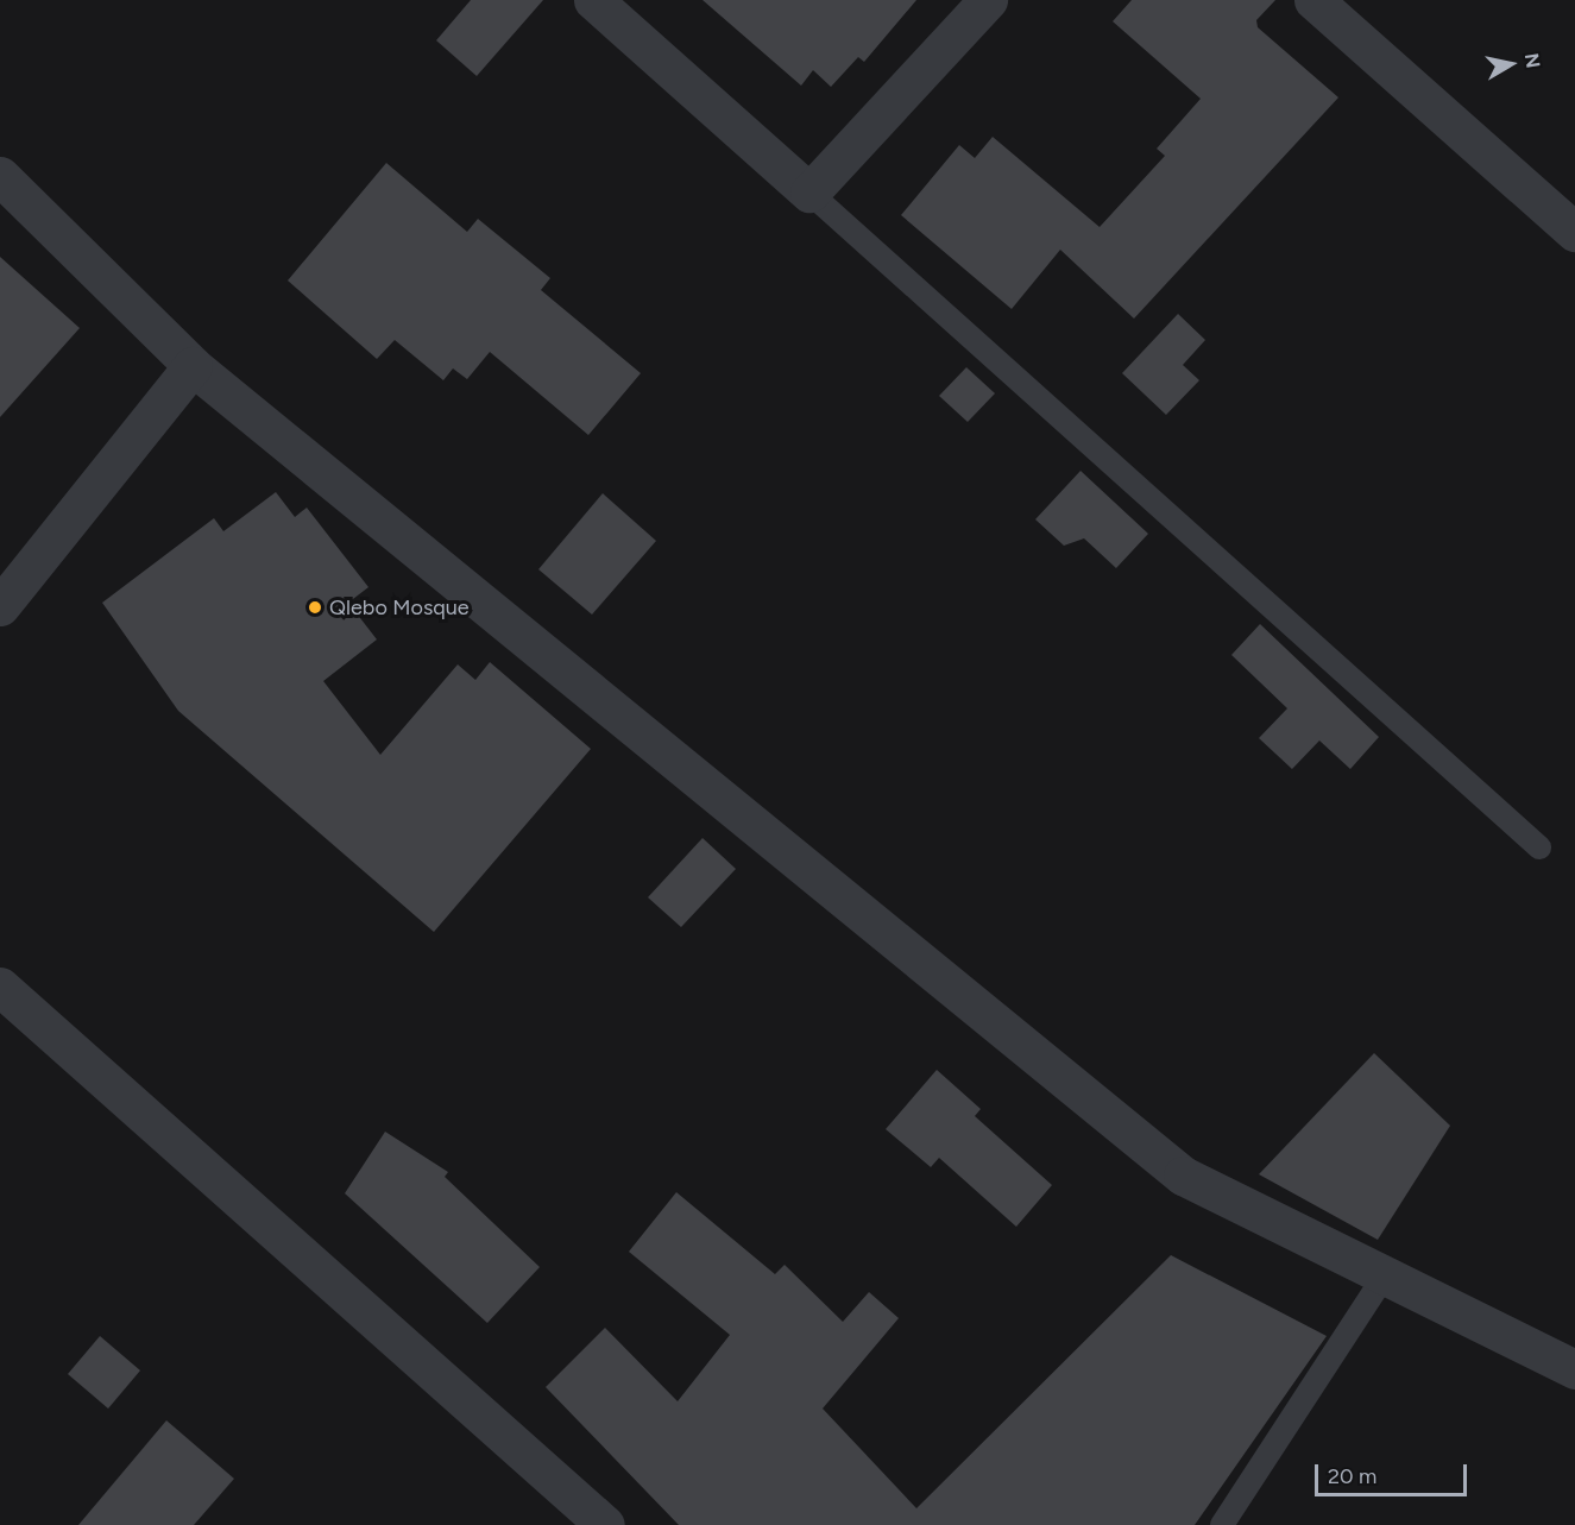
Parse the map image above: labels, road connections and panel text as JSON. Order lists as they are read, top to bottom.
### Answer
{
  "places": ["Qlebo Mosque"],
  "scale_bar": "20 m",
  "north": "right"
}
